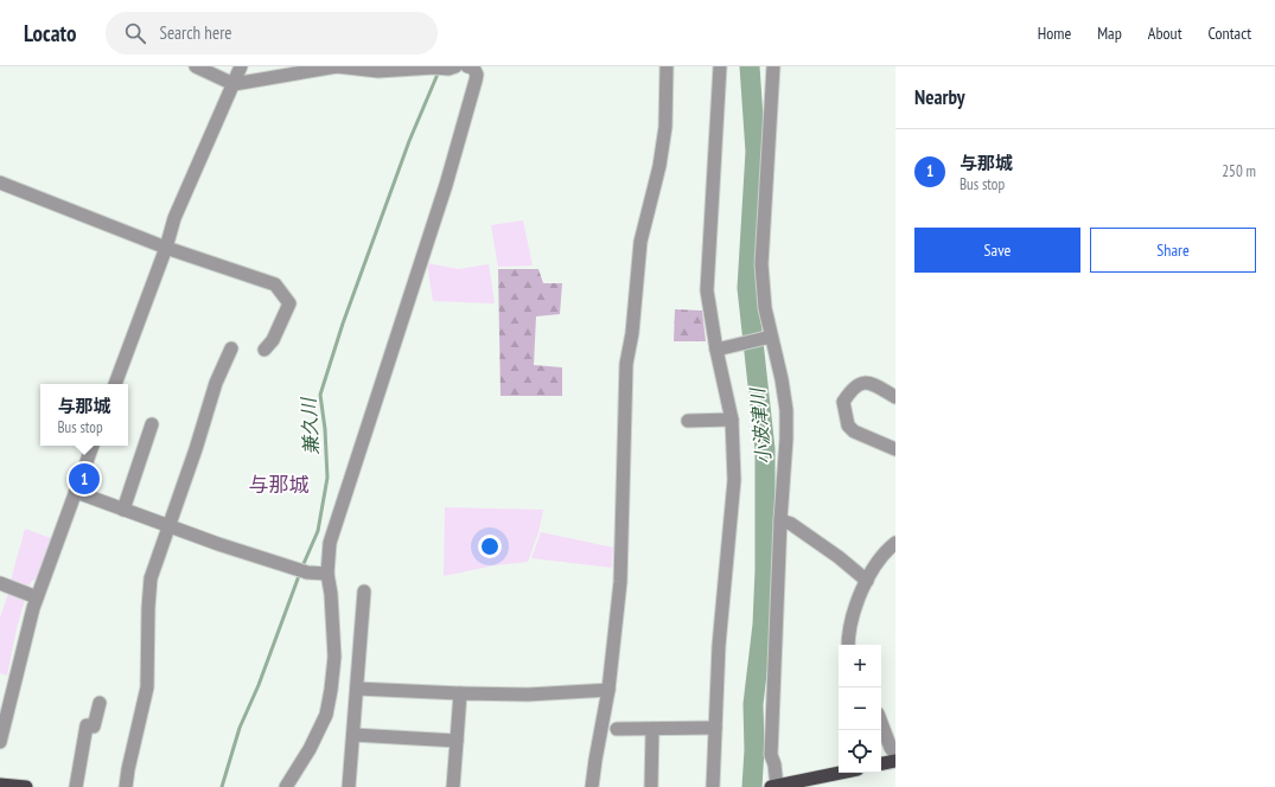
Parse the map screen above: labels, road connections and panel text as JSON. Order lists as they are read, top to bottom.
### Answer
{
  "districts": ["与那城"],
  "water": ["兼久川", "小波津川"],
  "page": {
    "header": "Locato",
    "search": "Search here",
    "nav": [
      "Home",
      "Map",
      "About",
      "Contact"
    ],
    "heading": "Nearby",
    "list": [
      {
        "mark": "1",
        "name": "与那城",
        "note": "Bus stop",
        "value": "250 m"
      }
    ],
    "buttons": ["Save", "Share"],
    "popup": ["与那城", "Bus stop"],
    "pins": "1",
    "map_buttons": ["+", "−"]
  }
}
